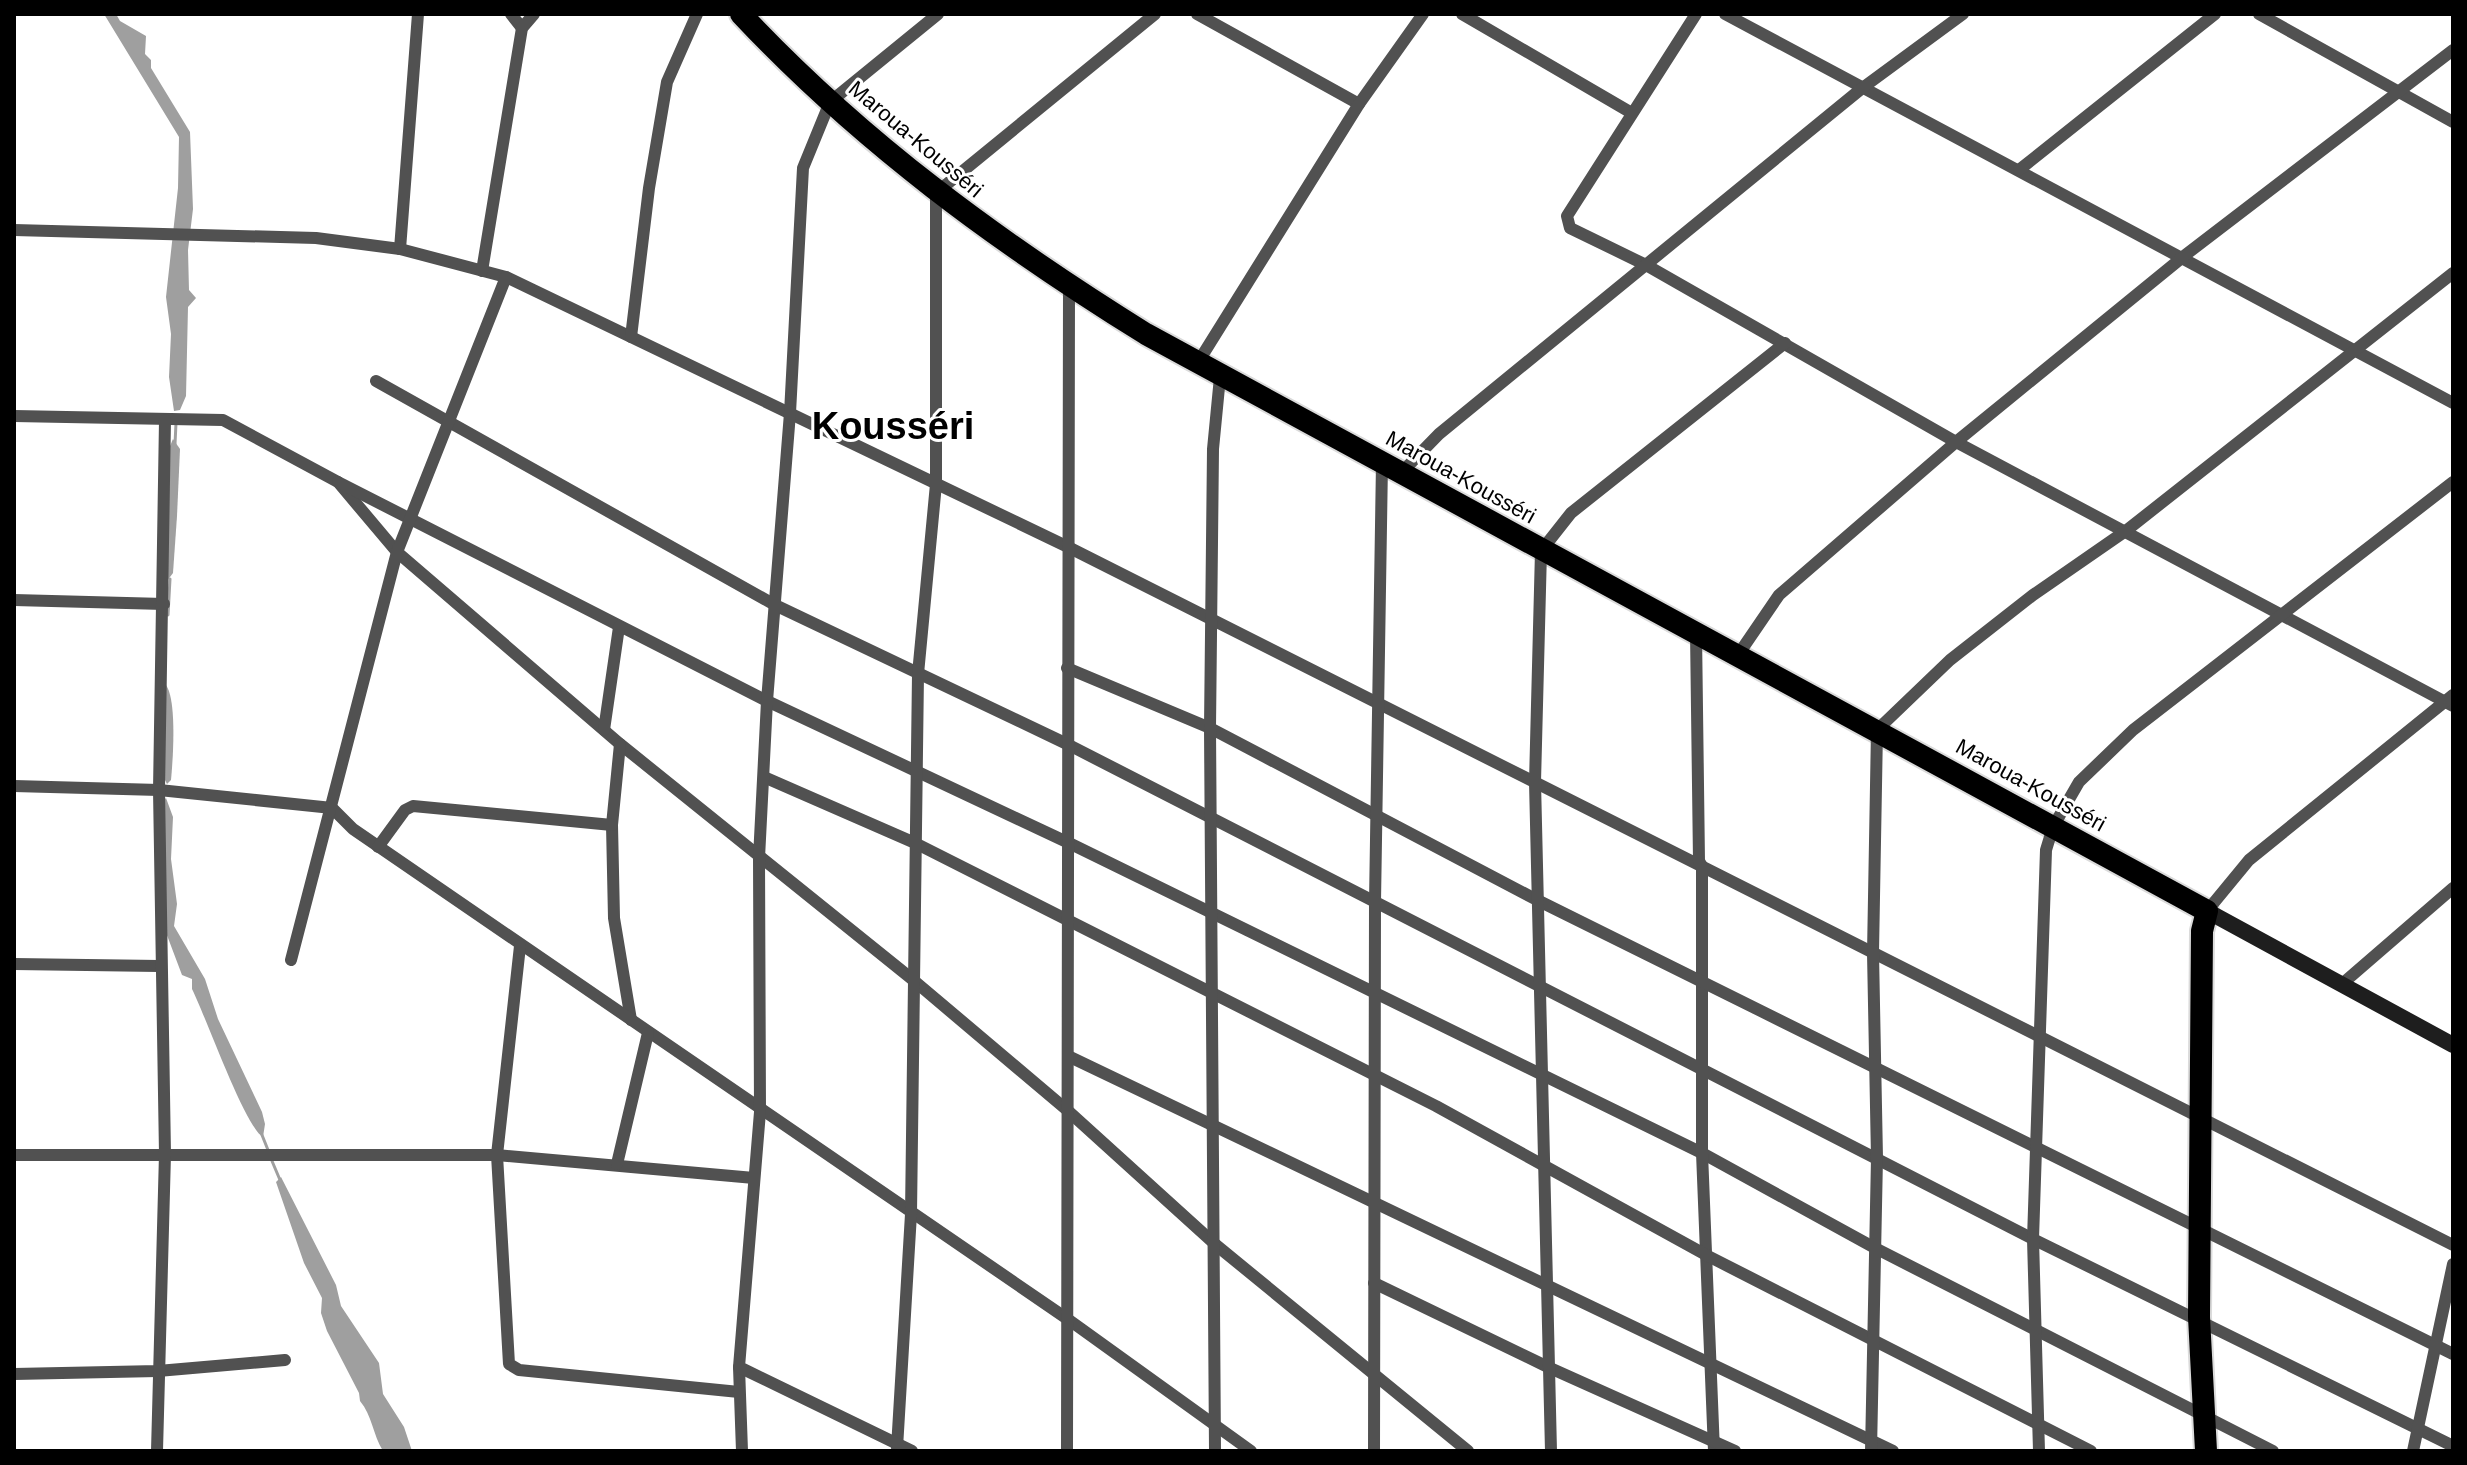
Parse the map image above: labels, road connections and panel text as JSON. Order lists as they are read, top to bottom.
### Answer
{
  "streets": {
    "highway": ["Maroua-Kousséri"]
  },
  "districts": ["Kousséri"]
}
